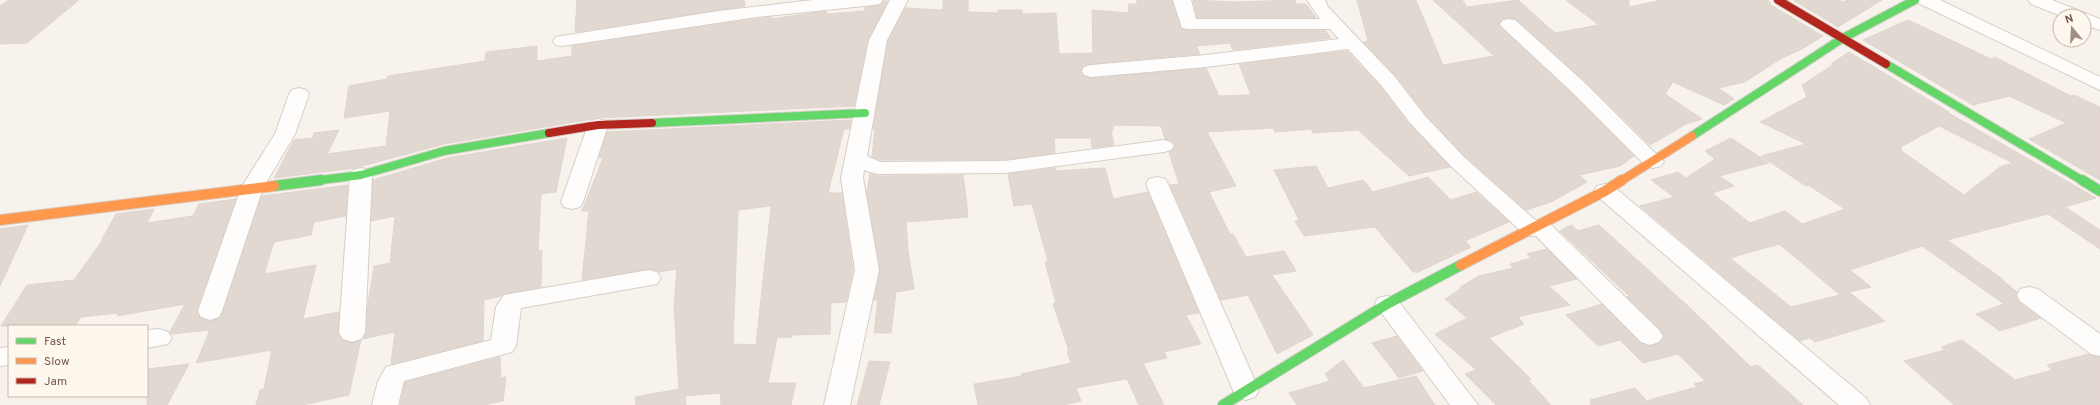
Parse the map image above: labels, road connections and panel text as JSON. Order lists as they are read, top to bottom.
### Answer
{
  "legend": ["Fast", "Slow", "Jam"],
  "north": "top"
}
